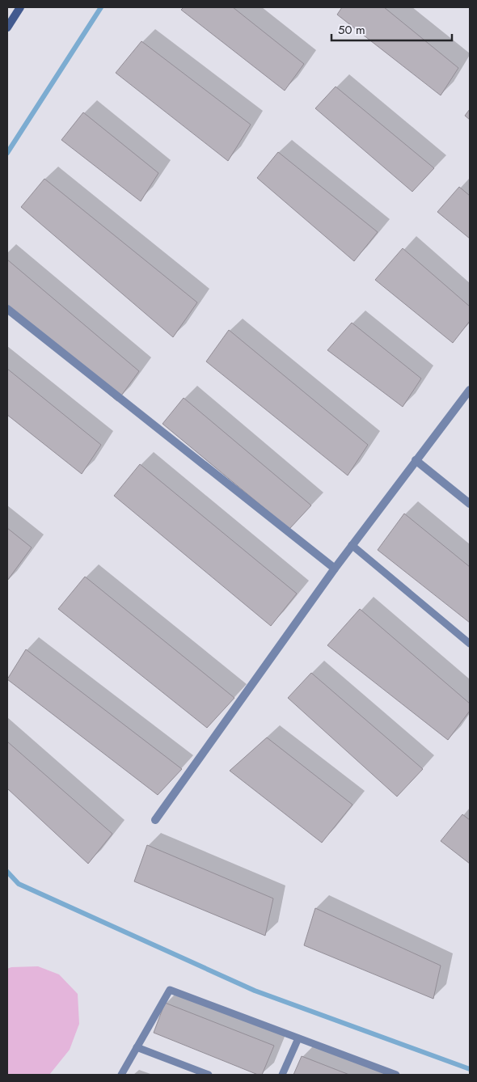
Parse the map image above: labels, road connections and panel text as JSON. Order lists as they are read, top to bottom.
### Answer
{
  "scale_bar": "50 m"
}
